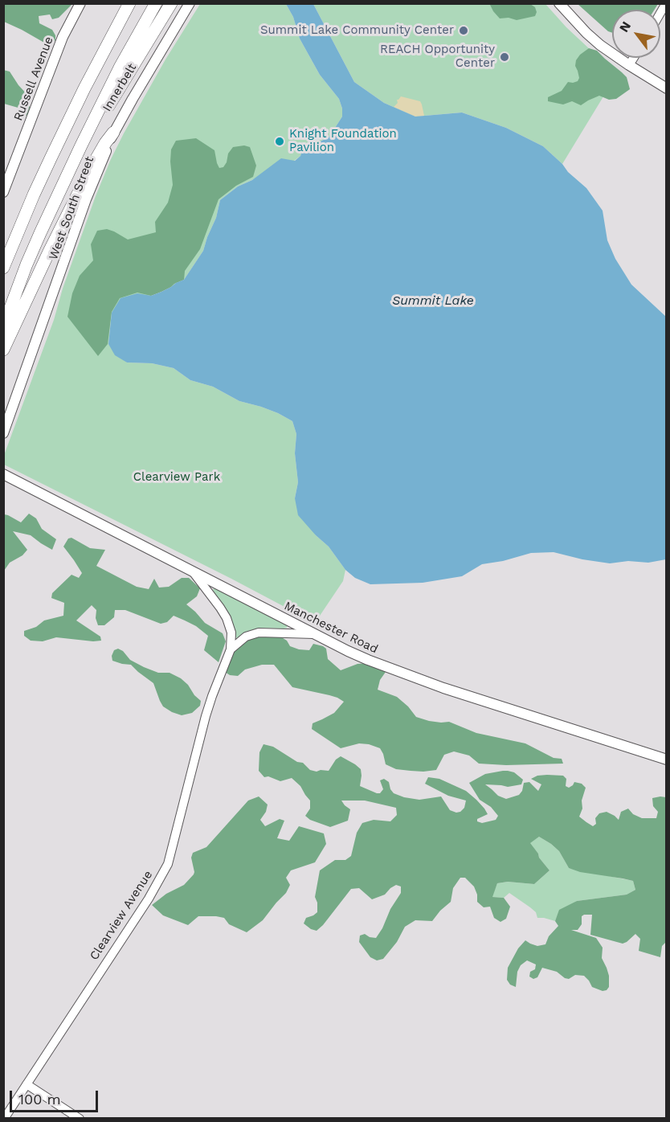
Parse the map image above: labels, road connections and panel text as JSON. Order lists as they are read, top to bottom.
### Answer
{
  "streets": {
    "highway": ["Innerbelt"],
    "main road": ["Russell Avenue", "West South Street", "Manchester Road"],
    "street": ["Clearview Avenue"]
  },
  "crossings": [
    ["Manchester Road", "Clearview Avenue"]
  ],
  "water": ["Summit Lake"],
  "parks": ["Clearview Park"],
  "places": ["Summit Lake Community Center", "REACH Opportunity Center", "Knight Foundation Pavilion"],
  "scale_bar": "100 m",
  "north": "top left"
}
